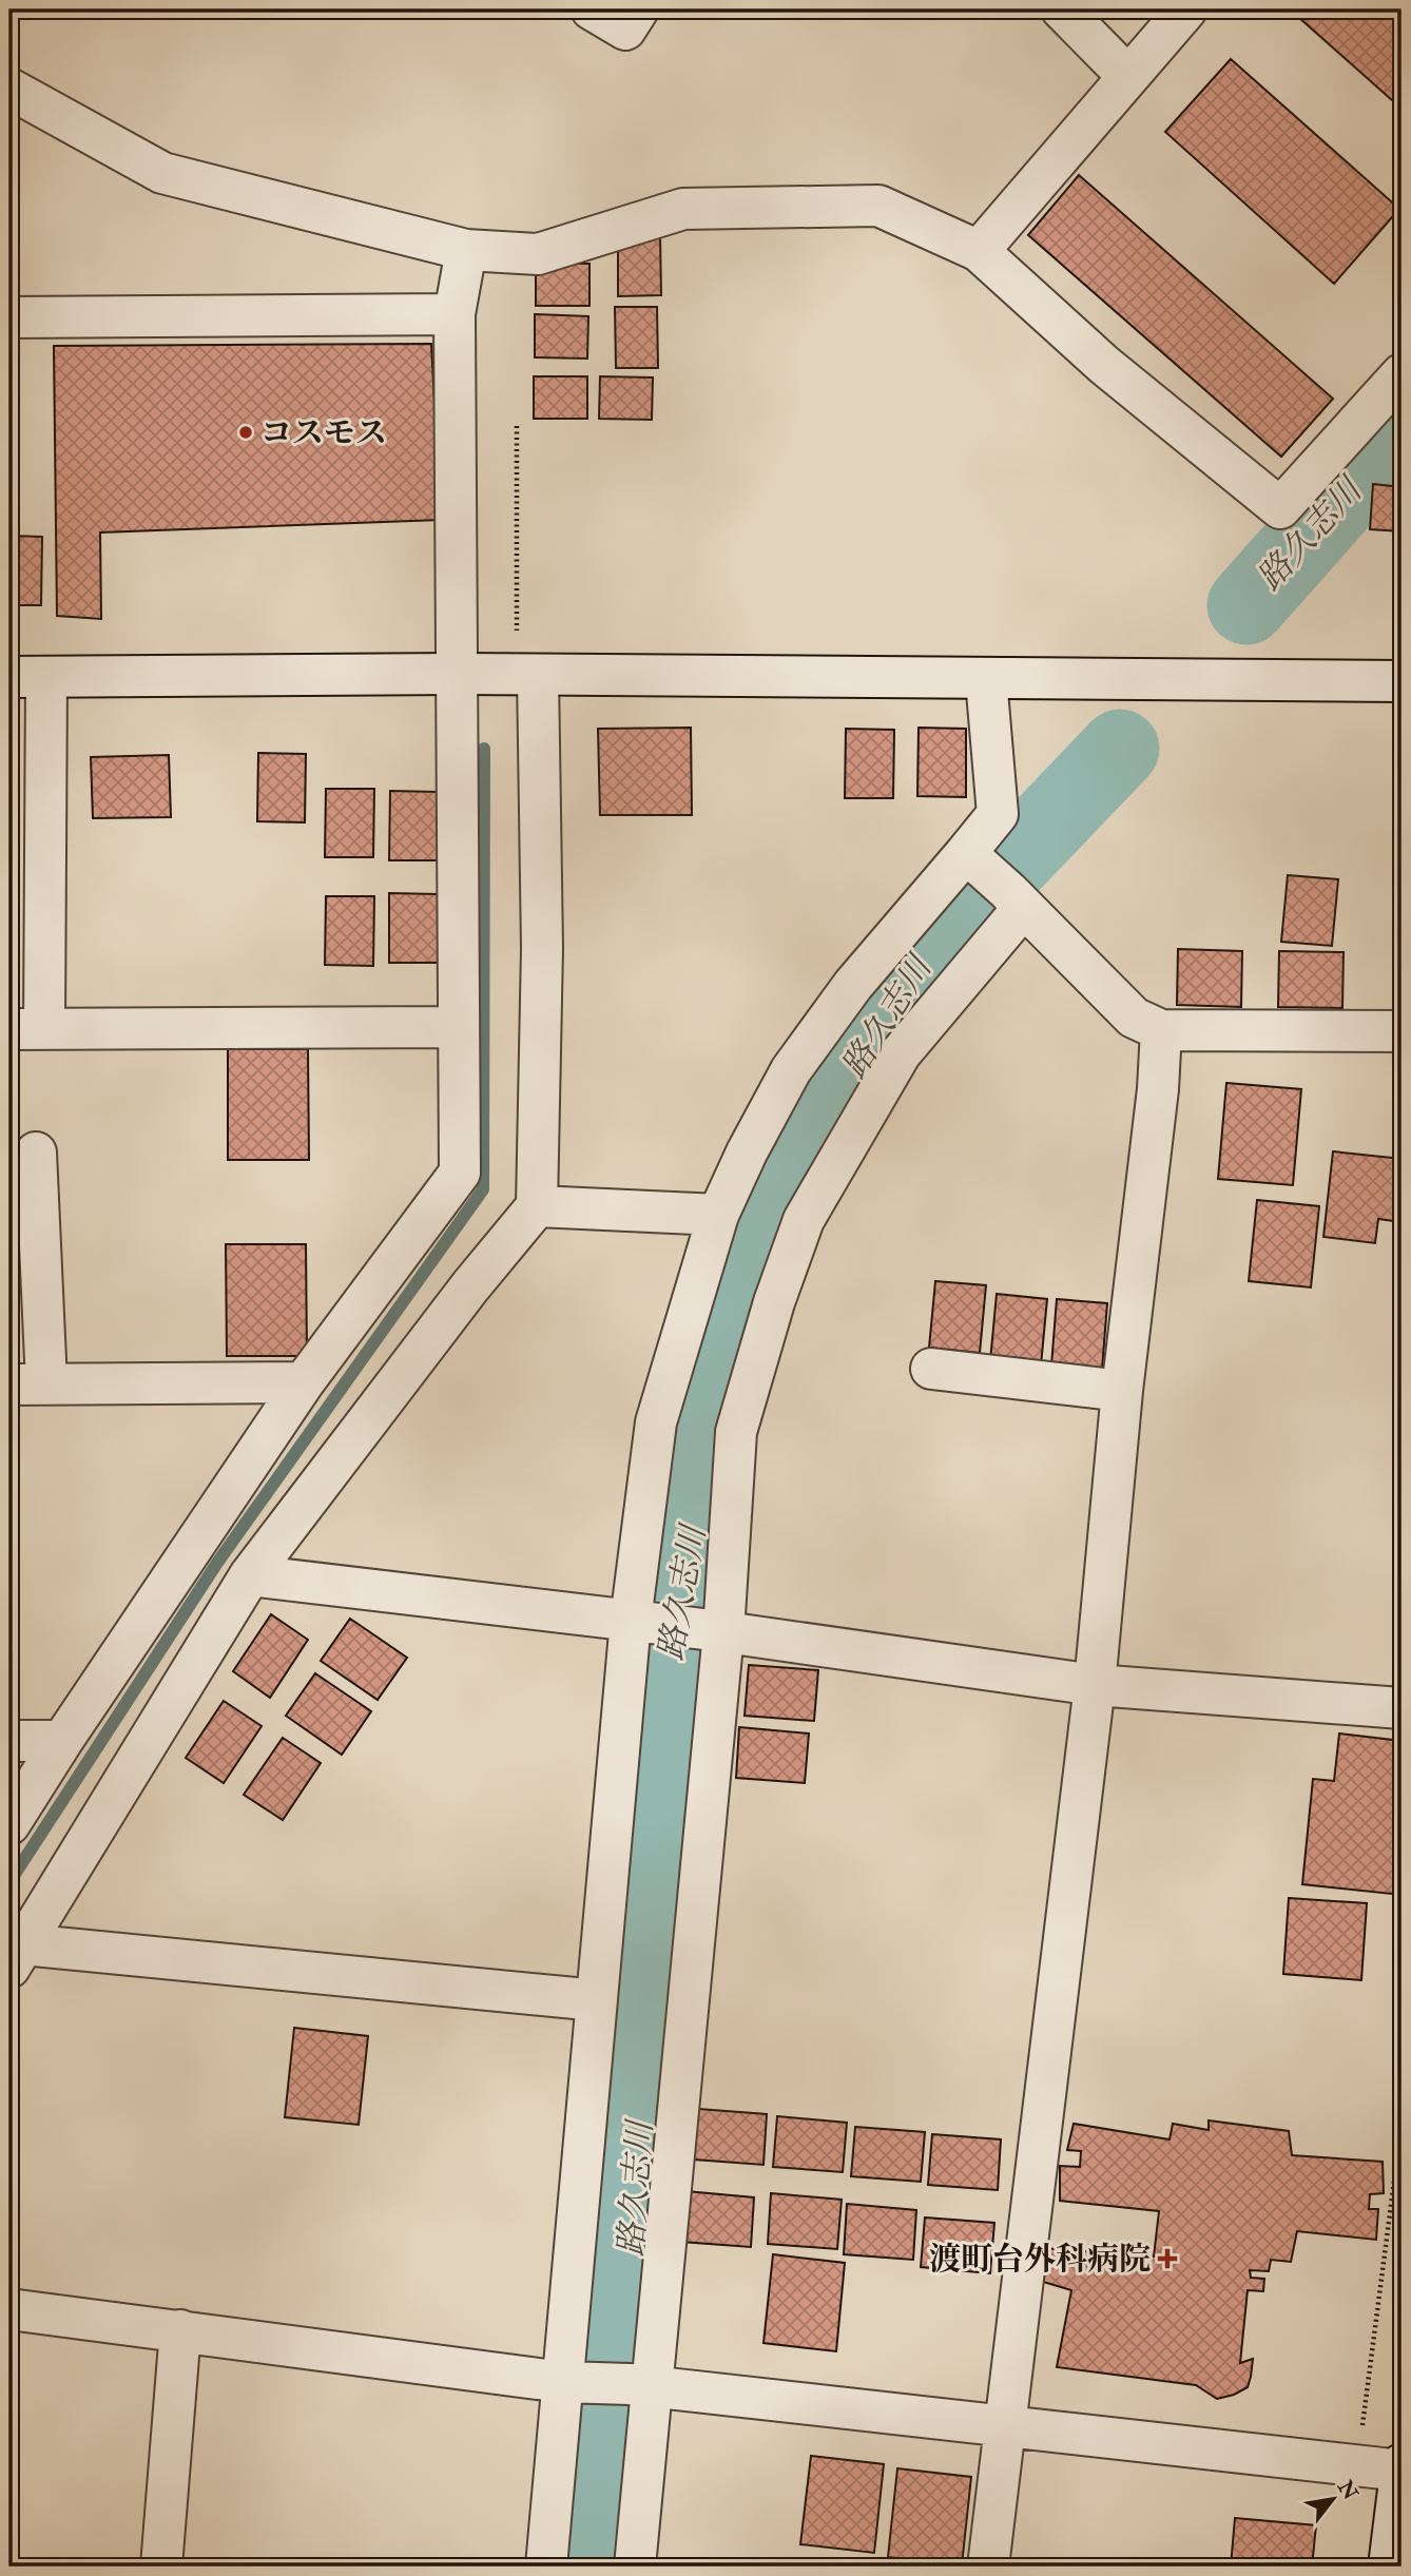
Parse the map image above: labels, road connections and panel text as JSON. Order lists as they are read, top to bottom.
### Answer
{
  "water": ["路久志川"],
  "places": {
    "other": ["コスモス"],
    "health": ["渡町台外科病院"]
  },
  "north": "top right"
}
